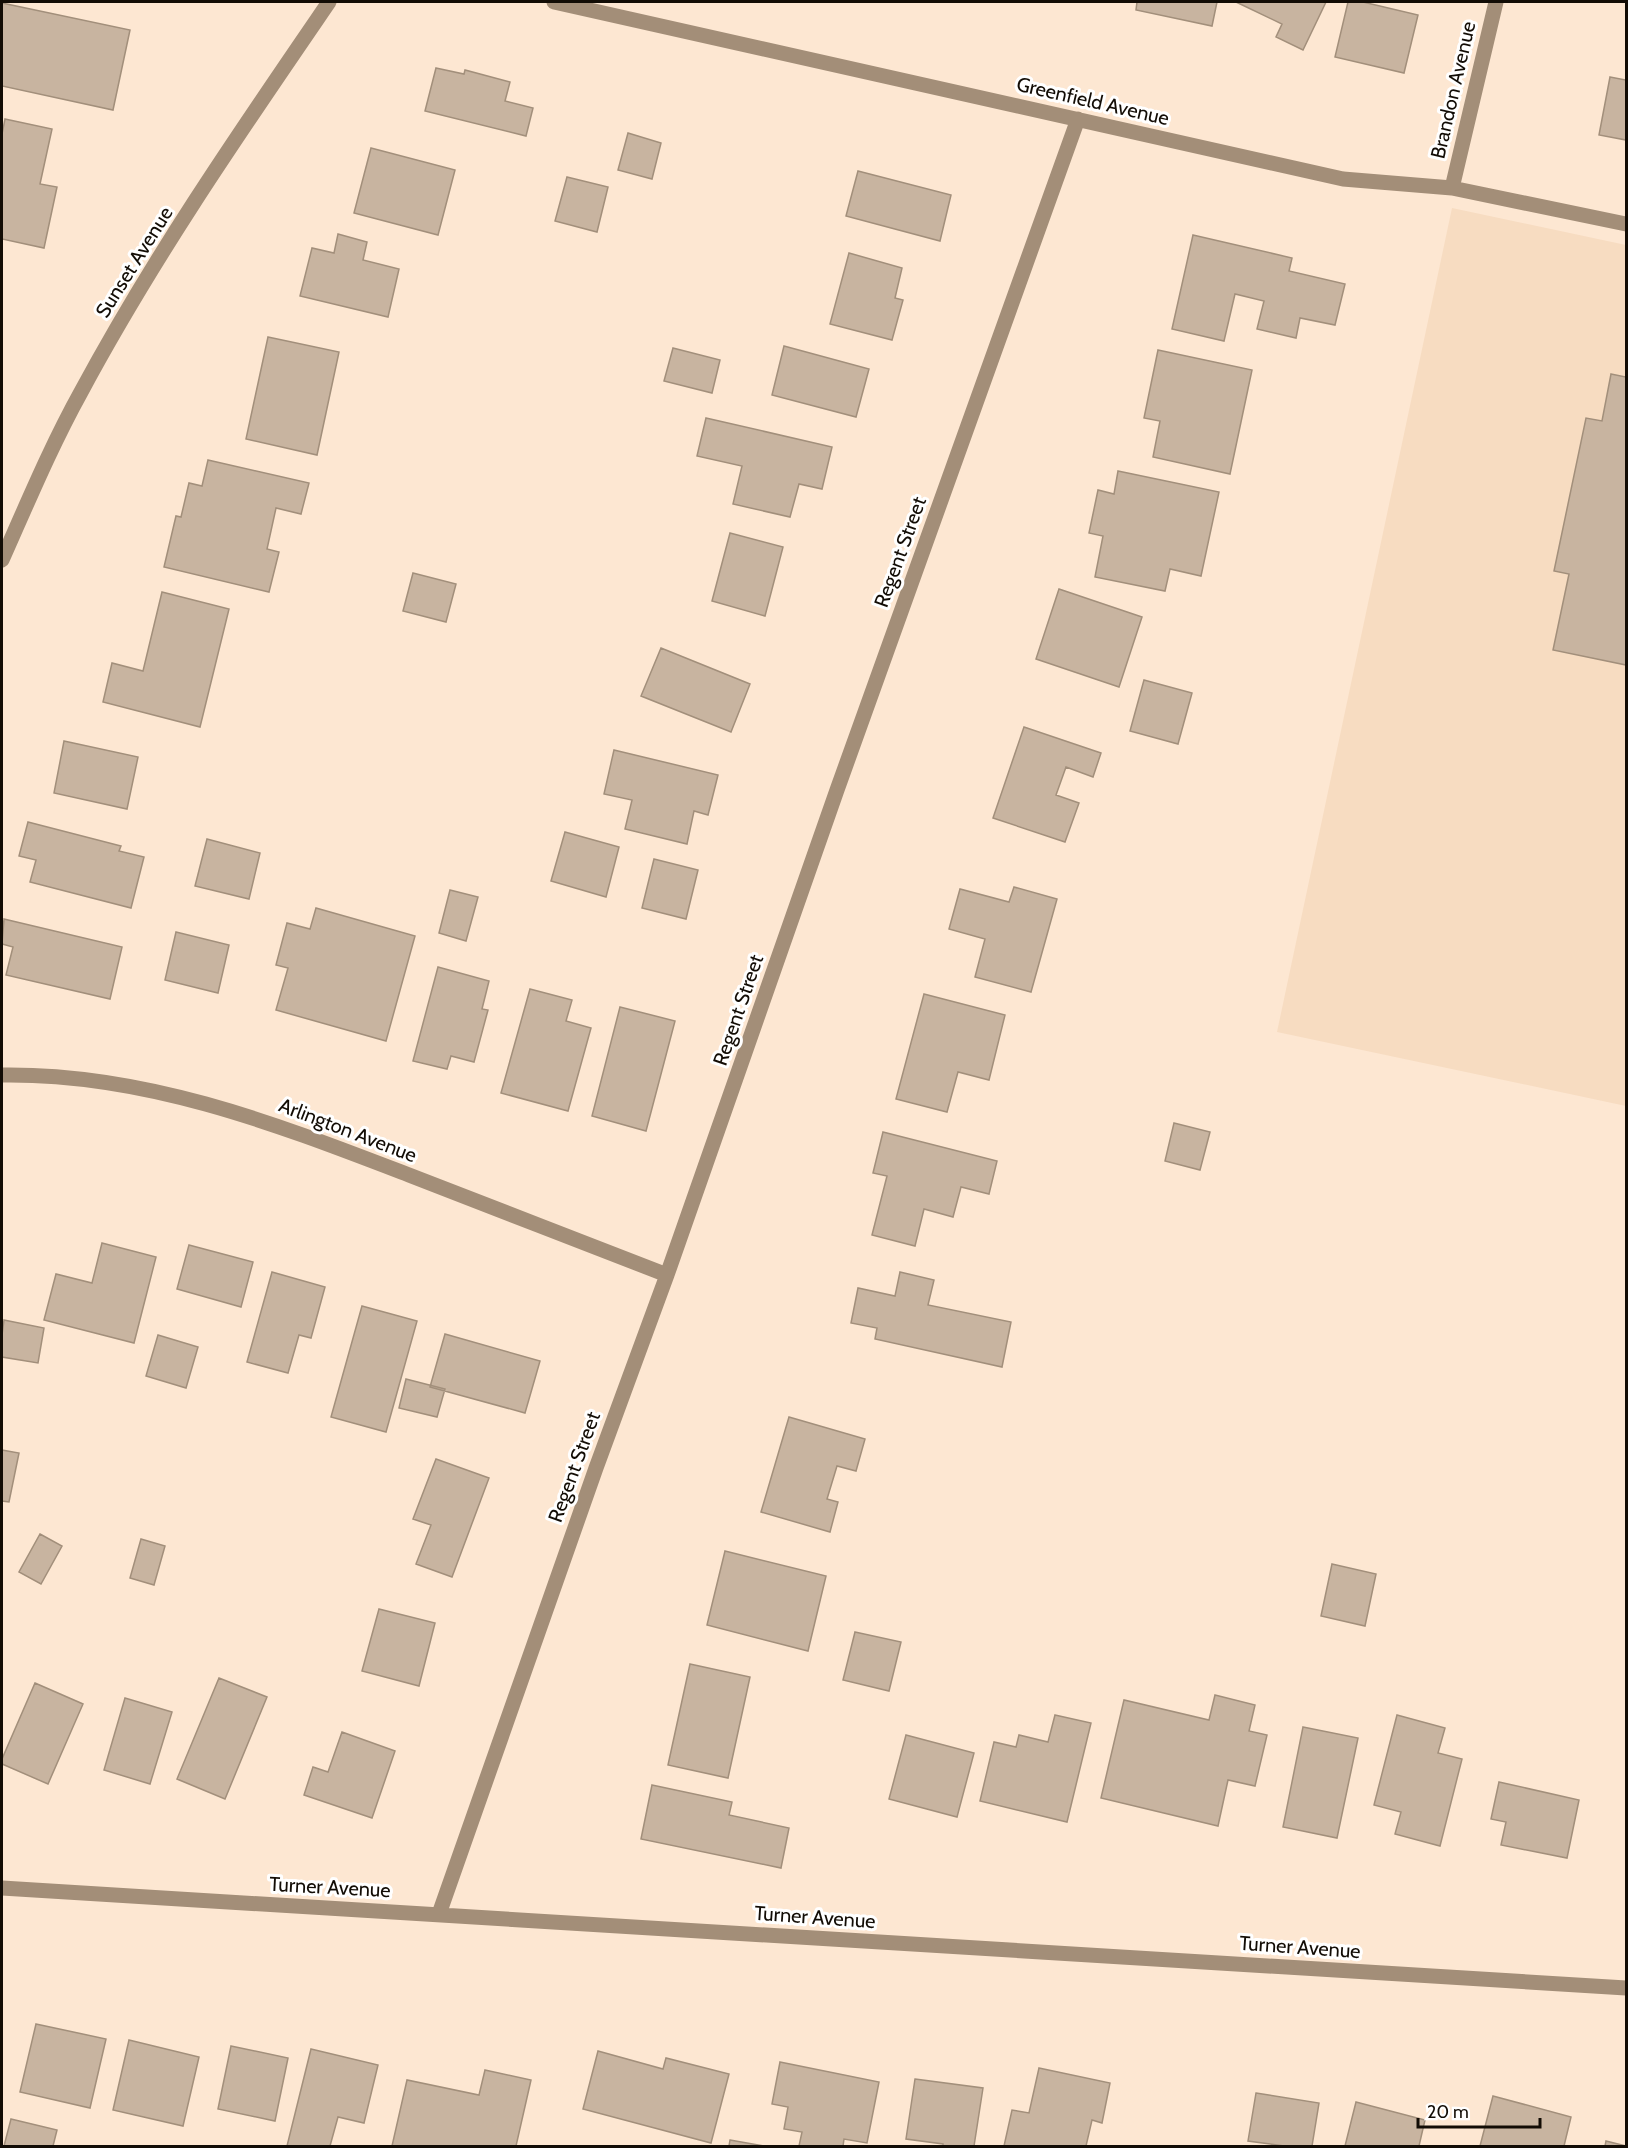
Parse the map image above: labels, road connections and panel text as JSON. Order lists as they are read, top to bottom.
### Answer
{
  "streets": {
    "street": [
      "Brandon Avenue",
      "Greenfield Avenue",
      "Sunset Avenue",
      "Regent Street",
      "Arlington Avenue",
      "Turner Avenue"
    ]
  },
  "crossings": [
    ["Brandon Avenue", "Greenfield Avenue"],
    ["Greenfield Avenue", "Regent Street"],
    ["Regent Street", "Arlington Avenue"],
    ["Regent Street", "Turner Avenue"]
  ],
  "scale_bar": "20 m"
}
